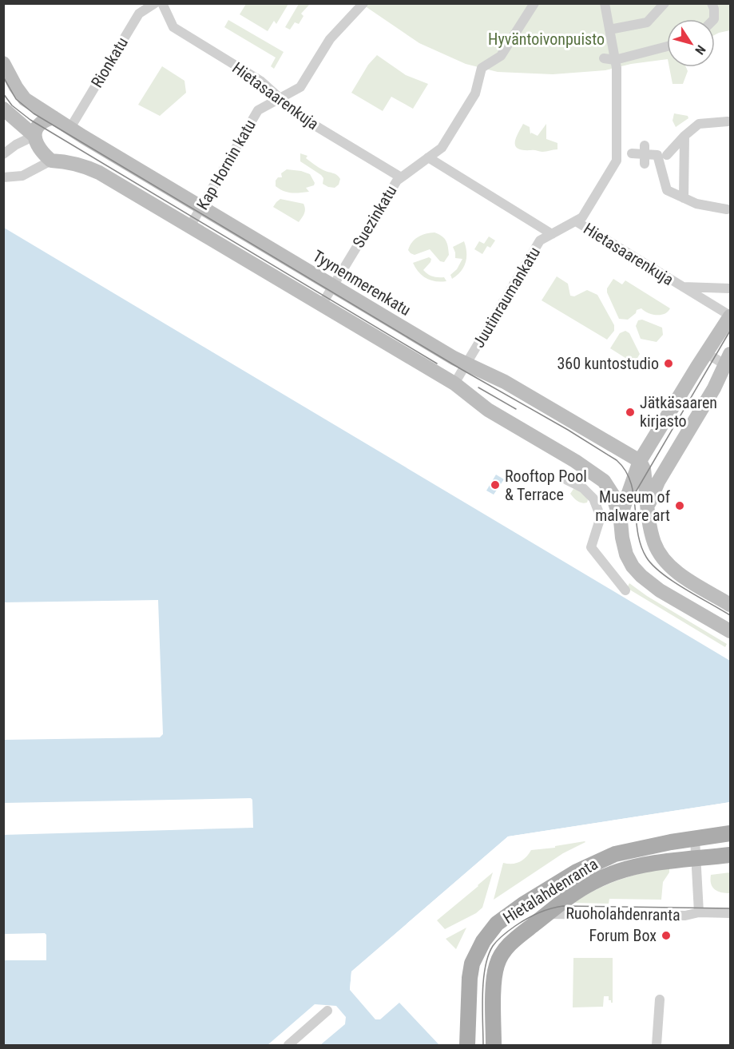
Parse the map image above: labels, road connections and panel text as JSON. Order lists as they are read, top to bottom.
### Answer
{
  "streets": {
    "main road": ["Tyynenmerenkatu", "Hietalahdenranta"],
    "street": [
      "Rionkatu",
      "Hietasaarenkuja",
      "Kap Hornin katu",
      "Suezinkatu",
      "Juutinraumankatu",
      "Ruoholahdenranta"
    ]
  },
  "crossings": [
    ["Rionkatu", "Tyynenmerenkatu"],
    ["Hietasaarenkuja", "Kap Hornin katu"],
    ["Hietasaarenkuja", "Suezinkatu"],
    ["Hietasaarenkuja", "Juutinraumankatu"],
    ["Kap Hornin katu", "Tyynenmerenkatu"],
    ["Suezinkatu", "Tyynenmerenkatu"],
    ["Tyynenmerenkatu", "Juutinraumankatu"],
    ["Hietalahdenranta", "Ruoholahdenranta"]
  ],
  "parks": ["Hyväntoivonpuisto"],
  "places": [
    "360 kuntostudio",
    "Jätkäsaaren kirjasto",
    "Rooftop Pool & Terrace",
    "Museum of malware art",
    "Forum Box"
  ],
  "north": "bottom right"
}
